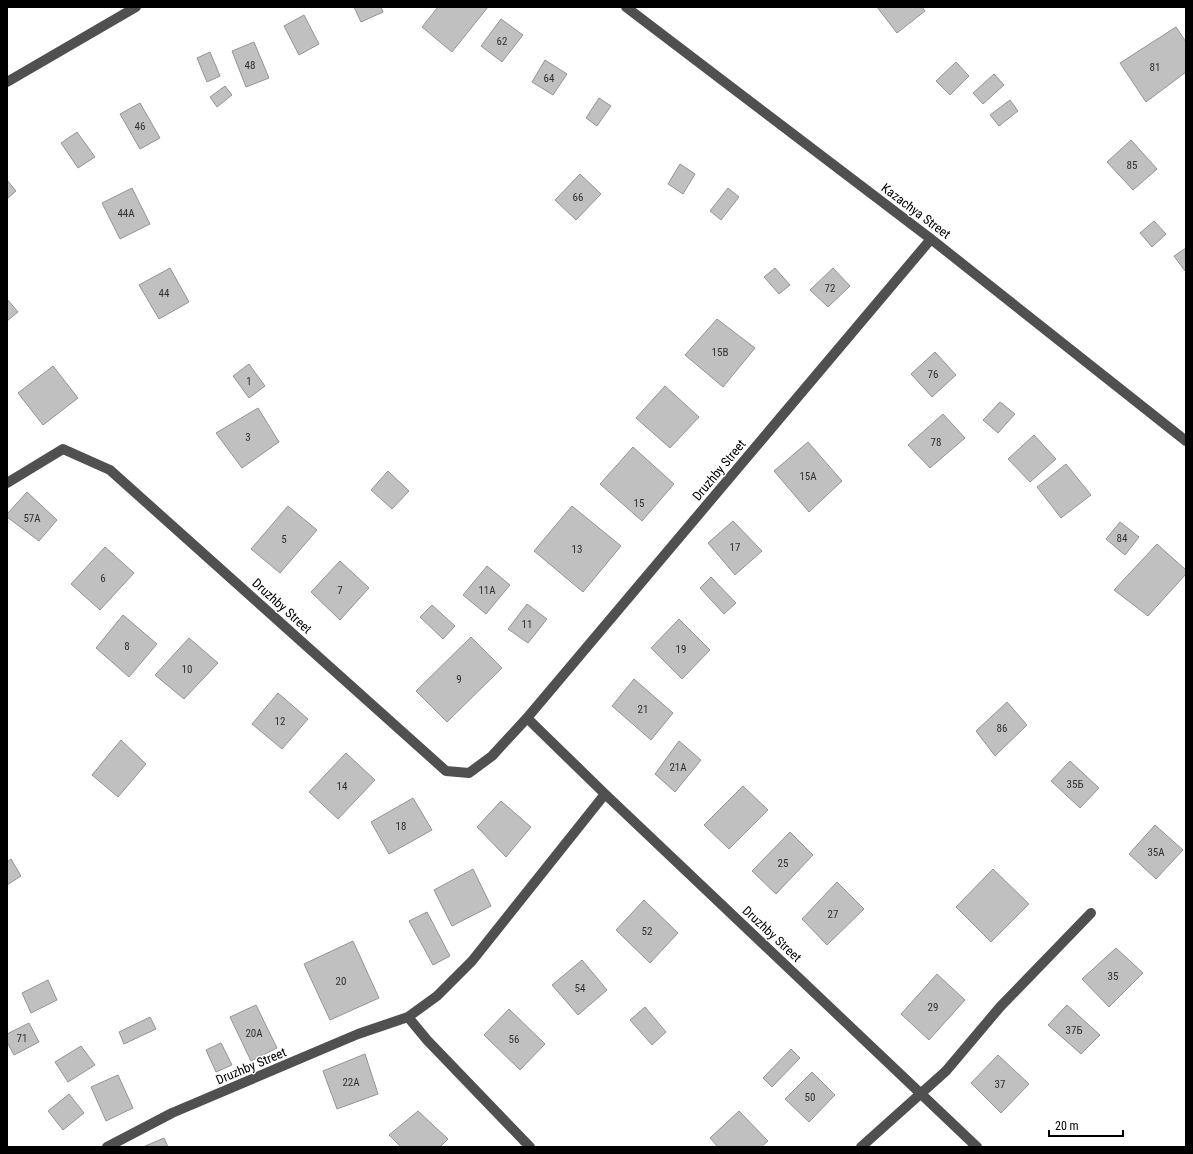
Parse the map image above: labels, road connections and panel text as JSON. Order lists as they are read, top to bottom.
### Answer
{
  "streets": {
    "street": ["Kazachya Street", "Druzhby Street"]
  },
  "crossings": [
    ["Kazachya Street", "Druzhby Street"]
  ],
  "house_numbers": [
    "62",
    "48",
    "81",
    "64",
    "46",
    "85",
    "66",
    "44А",
    "72",
    "44",
    "15В",
    "76",
    "1",
    "3",
    "78",
    "15А",
    "15",
    "57А",
    "84",
    "5",
    "17",
    "13",
    "6",
    "7",
    "11А",
    "11",
    "8",
    "19",
    "10",
    "9",
    "21",
    "12",
    "86",
    "21А",
    "35Б",
    "14",
    "18",
    "35А",
    "25",
    "27",
    "52",
    "35",
    "20",
    "54",
    "29",
    "37Б",
    "20А",
    "71",
    "56",
    "22А",
    "37",
    "50"
  ],
  "scale_bar": "20 m"
}
